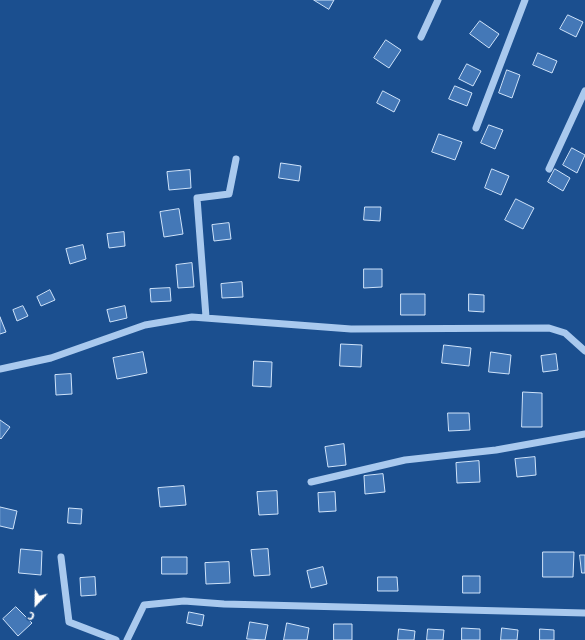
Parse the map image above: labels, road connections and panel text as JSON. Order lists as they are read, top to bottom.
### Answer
{
  "north": "bottom"
}
